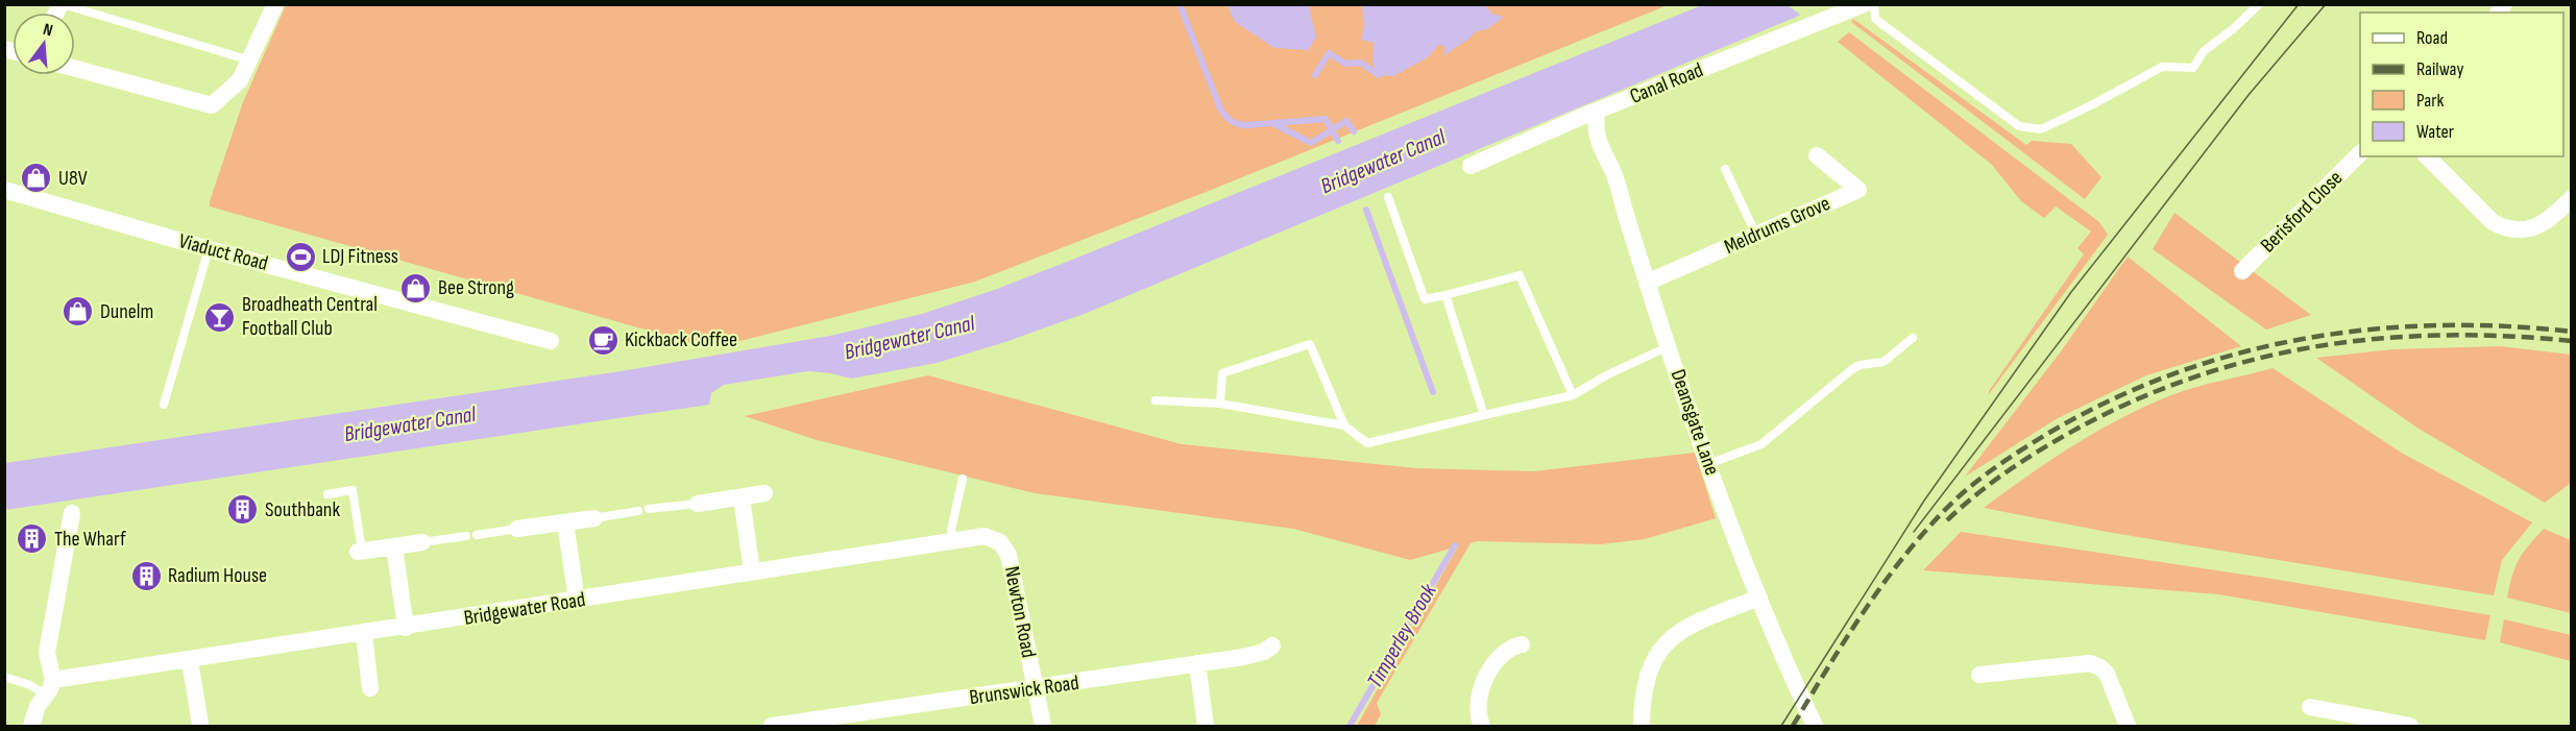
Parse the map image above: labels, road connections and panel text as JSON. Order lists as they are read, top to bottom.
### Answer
{
  "streets": {
    "street": [
      "Canal Road",
      "Berisford Close",
      "Meldrums Grove",
      "Viaduct Road",
      "Deansgate Lane",
      "Bridgewater Road",
      "Newton Road",
      "Brunswick Road"
    ]
  },
  "crossings": [
    ["Canal Road", "Deansgate Lane"],
    ["Meldrums Grove", "Deansgate Lane"],
    ["Bridgewater Road", "Newton Road"],
    ["Newton Road", "Brunswick Road"]
  ],
  "water": ["Bridgewater Canal", "Timperley Brook"],
  "places": {
    "shop": ["U8V", "Bee Strong", "Dunelm"],
    "sports": ["LDJ Fitness"],
    "bar": ["Broadheath Central Football Club"],
    "cafe": ["Kickback Coffee"],
    "building": ["Southbank", "The Wharf", "Radium House"]
  },
  "legend": [
    "Road",
    "Railway",
    "Park",
    "Water"
  ],
  "north": "top"
}
